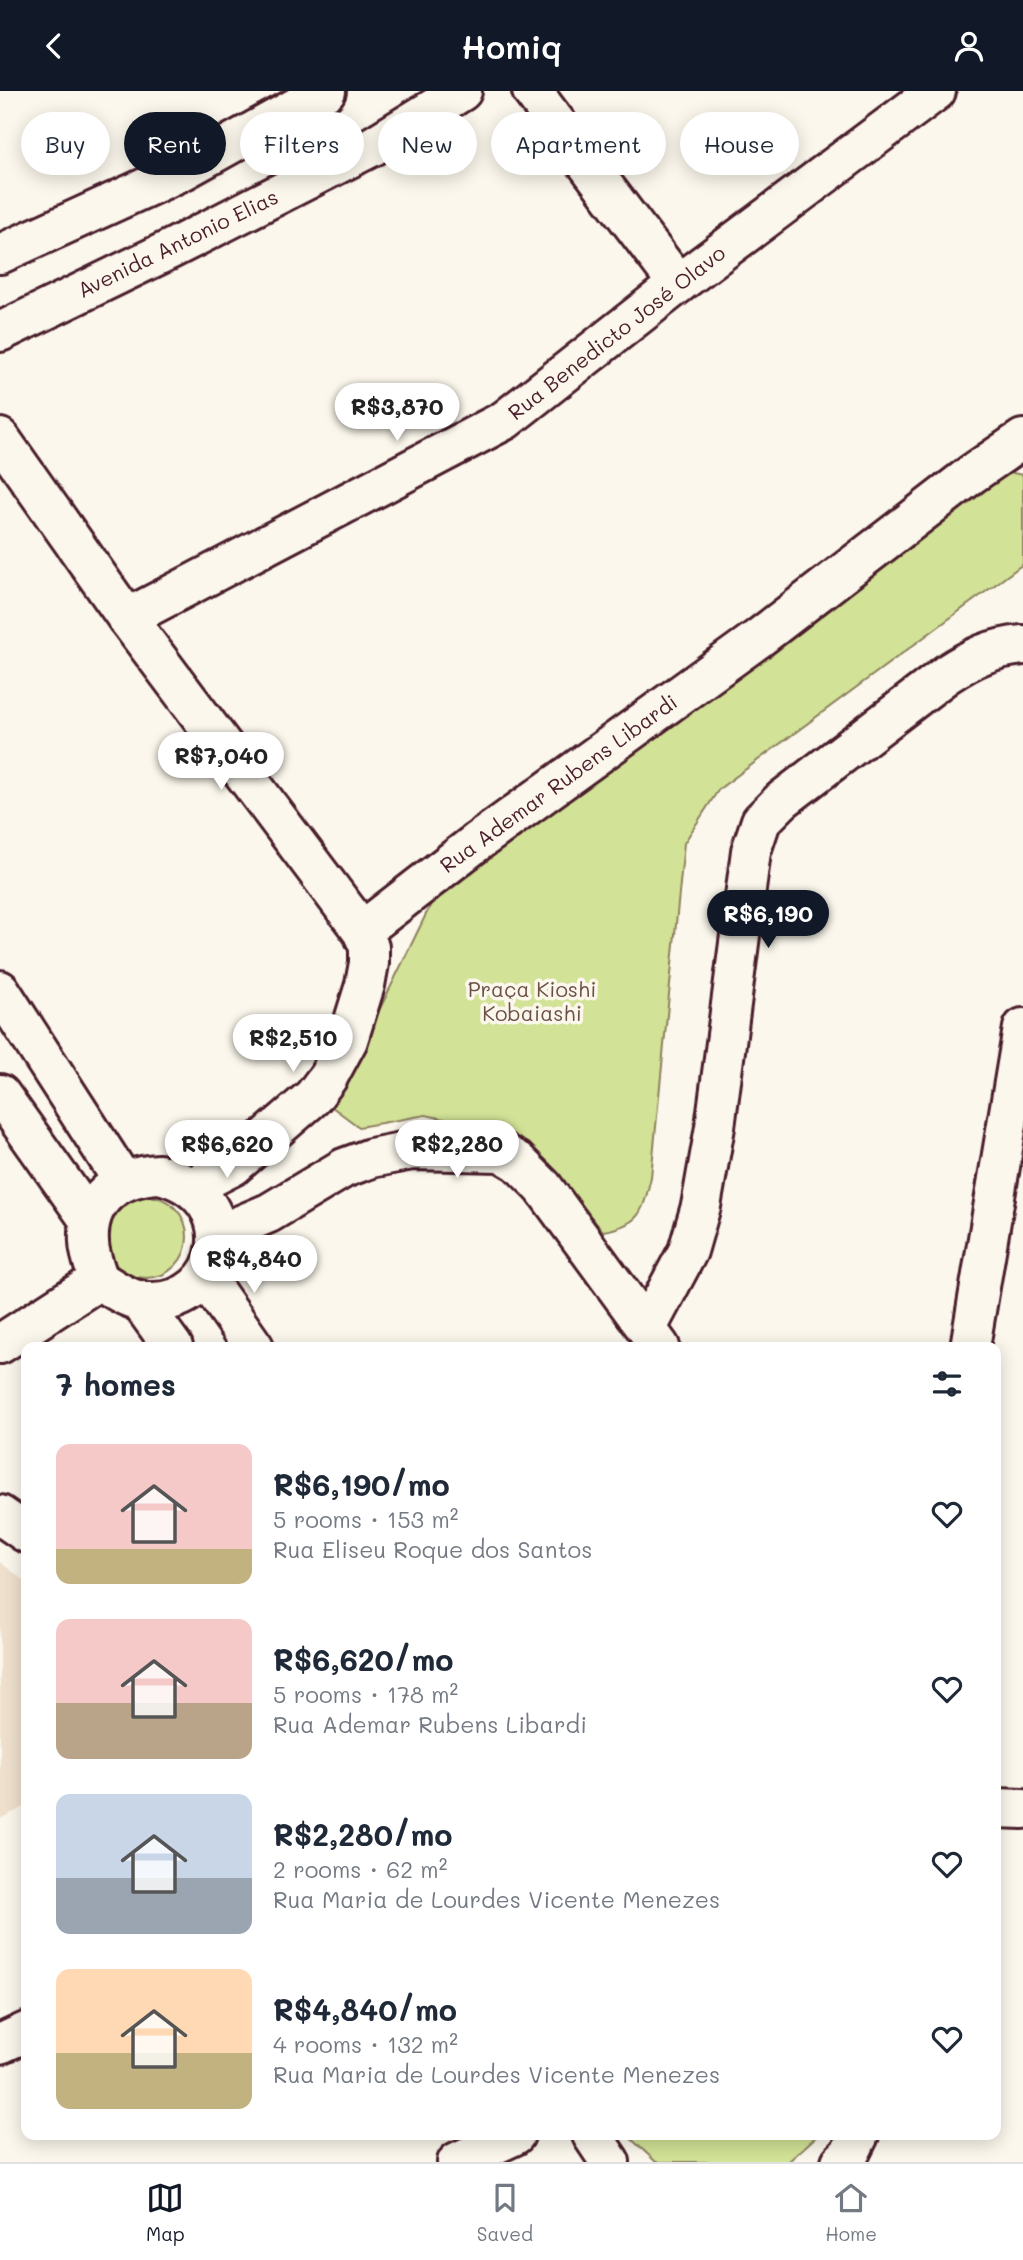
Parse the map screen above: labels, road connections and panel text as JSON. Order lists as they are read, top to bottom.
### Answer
{
  "streets": {
    "street": ["Avenida Antonio Elias", "Rua Benedicto José Olavo", "Rua Ademar Rubens Libardi"]
  },
  "parks": ["Praça Kioshi Kobaiashi"],
  "page": {
    "header": "Homiq",
    "chip": [
      "Buy",
      "Rent",
      "Filters",
      "New",
      "Apartment",
      "House"
    ],
    "price": [
      "R$3,870",
      "R$7,040",
      "R$6,190",
      "R$2,510",
      "R$6,620",
      "R$2,280",
      "R$4,840"
    ],
    "heading": "7 homes",
    "list": [
      {
        "name": "R$6,190/mo",
        "note": "5 rooms · 153 m² · Rua Eliseu Roque dos Santos"
      },
      {
        "name": "R$6,620/mo",
        "note": "5 rooms · 178 m² · Rua Ademar Rubens Libardi"
      },
      {
        "name": "R$2,280/mo",
        "note": "2 rooms · 62 m² · Rua Maria de Lourdes Vicente Menezes"
      },
      {
        "name": "R$4,840/mo",
        "note": "4 rooms · 132 m² · Rua Maria de Lourdes Vicente Menezes"
      }
    ],
    "tabs": ["Map", "Saved", "Home"]
  }
}
